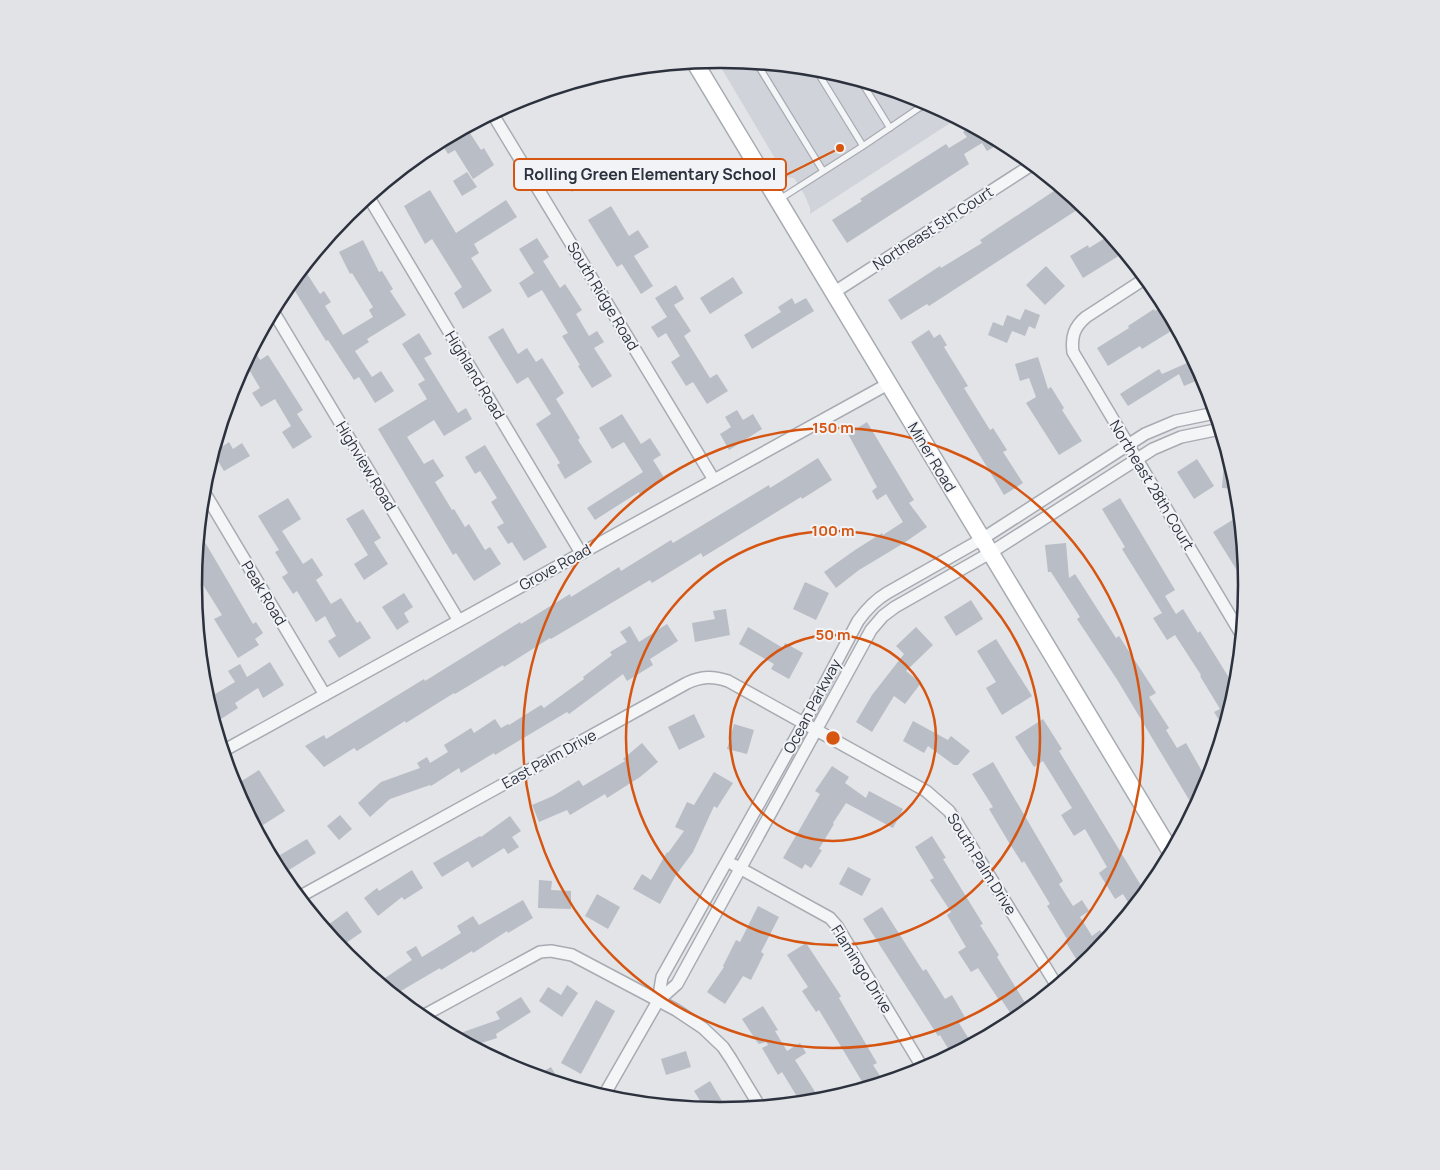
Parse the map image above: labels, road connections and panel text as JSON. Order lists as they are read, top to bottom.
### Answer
{
  "streets": {
    "street": [
      "Northeast 5th Court",
      "South Ridge Road",
      "Highland Road",
      "Miner Road",
      "Highview Road",
      "Northeast 28th Court",
      "Grove Road",
      "Peak Road",
      "Ocean Parkway",
      "East Palm Drive",
      "South Palm Drive",
      "Flamingo Drive"
    ]
  },
  "crossings": [
    ["Northeast 5th Court", "Miner Road"],
    ["South Ridge Road", "Grove Road"],
    ["Highland Road", "Grove Road"],
    ["Miner Road", "Grove Road"],
    ["Miner Road", "Ocean Parkway"],
    ["Highview Road", "Grove Road"],
    ["Northeast 28th Court", "Ocean Parkway"],
    ["Grove Road", "Peak Road"],
    ["Ocean Parkway", "East Palm Drive"],
    ["Ocean Parkway", "South Palm Drive"],
    ["Ocean Parkway", "Flamingo Drive"],
    ["East Palm Drive", "South Palm Drive"]
  ],
  "places": ["Rolling Green Elementary School"],
  "rings": ["150 m", "100 m", "50 m"]
}
